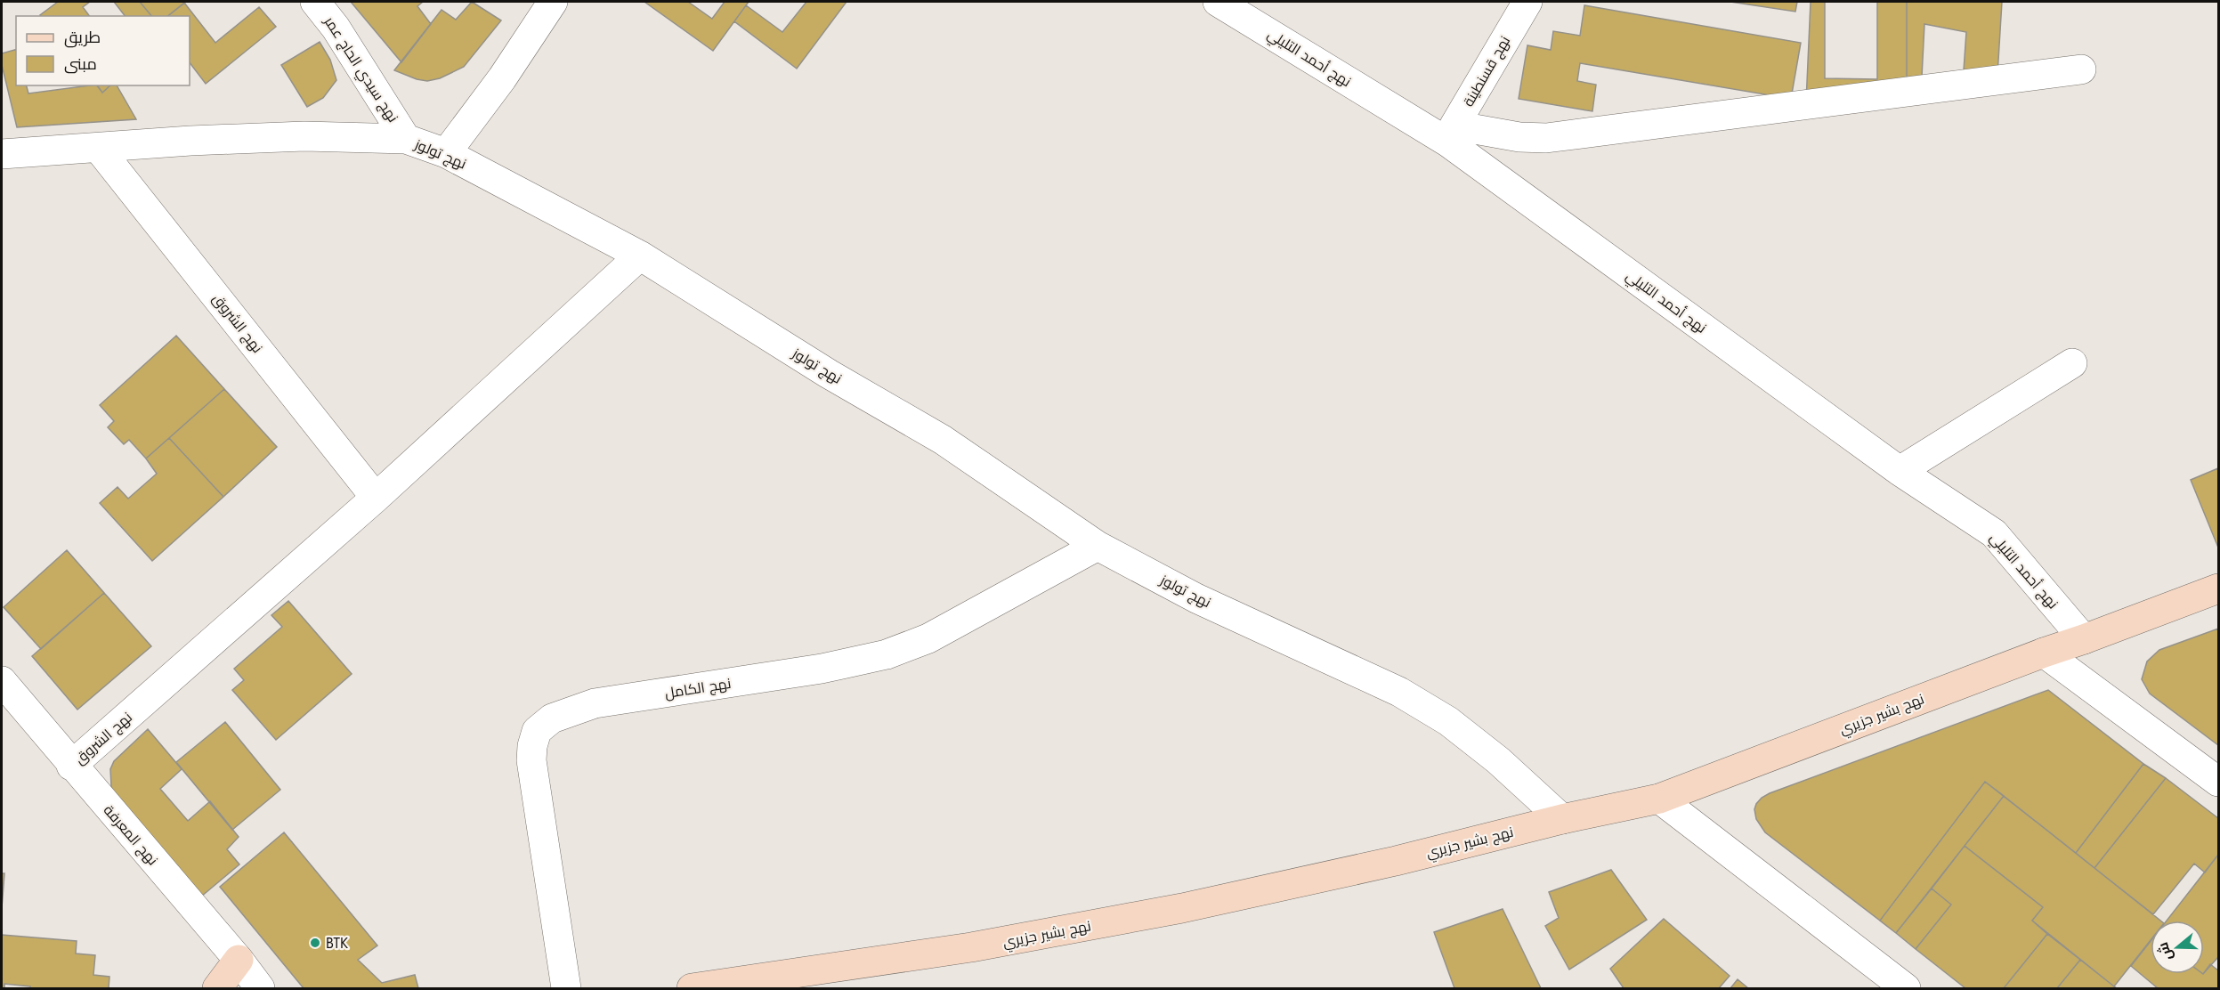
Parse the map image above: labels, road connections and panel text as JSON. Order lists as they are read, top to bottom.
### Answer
{
  "streets": {
    "street": [
      "نهج أحمد التليلي",
      "نهج سيدي الحاج عمر",
      "نهج قسنطينة",
      "نهج تولوز",
      "نهج الشروق",
      "نهج الكامل",
      "نهج بشير جزيري",
      "نهج المعرفة"
    ]
  },
  "crossings": [
    ["نهج أحمد التليلي", "نهج قسنطينة"],
    ["نهج أحمد التليلي", "نهج بشير جزيري"],
    ["نهج سيدي الحاج عمر", "نهج تولوز"],
    ["نهج تولوز", "نهج الشروق"],
    ["نهج تولوز", "نهج الكامل"],
    ["نهج تولوز", "نهج بشير جزيري"],
    ["نهج الشروق", "نهج المعرفة"]
  ],
  "places": ["BTK"],
  "legend": ["طريق", "مبنى"],
  "north": "left"
}
